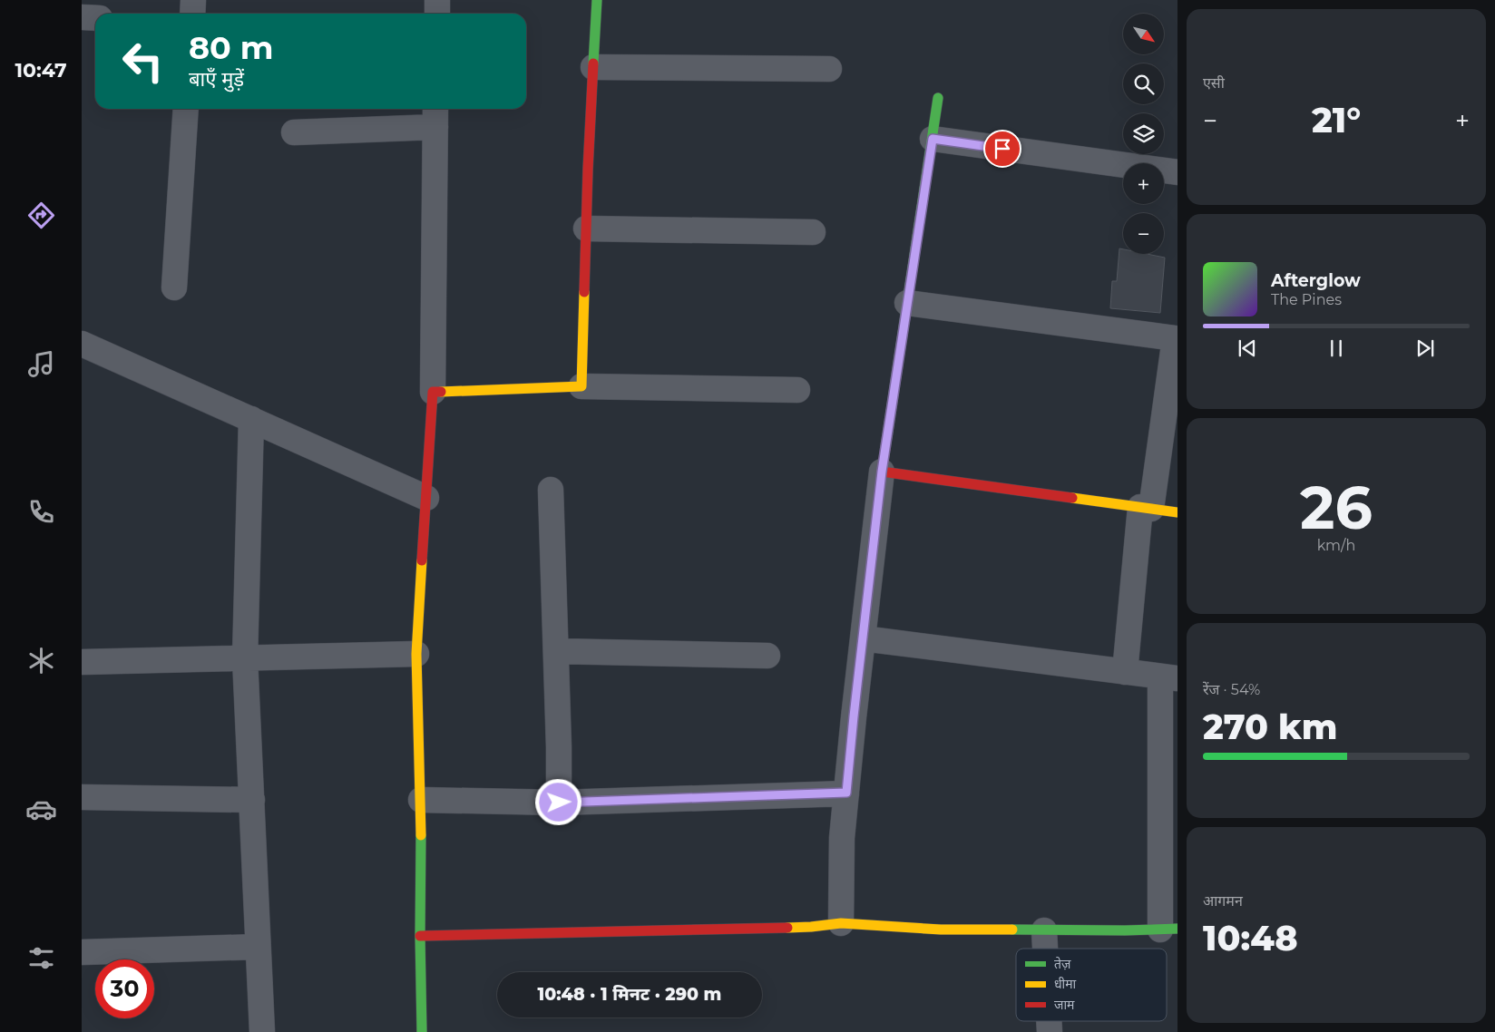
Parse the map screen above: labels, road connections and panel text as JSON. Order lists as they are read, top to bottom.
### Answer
{
  "legend": ["तेज़", "धीमा", "जाम"],
  "north": "bottom right",
  "page": {
    "tabs": "10:47",
    "tile": [
      "एसी",
      ["26", "km/h"],
      ["रेंज · 54%", "270 km"],
      ["आगमन", "10:48"]
    ],
    "map_buttons": ["+", "−"],
    "turn": ["80 m", "बाएँ मुड़ें"],
    "heat": ["−", "21°", "+"],
    "song": ["Afterglow", "The Pines"],
    "limit": "30",
    "trip": "10:48 · 1 मिनट · 290 m"
  }
}
